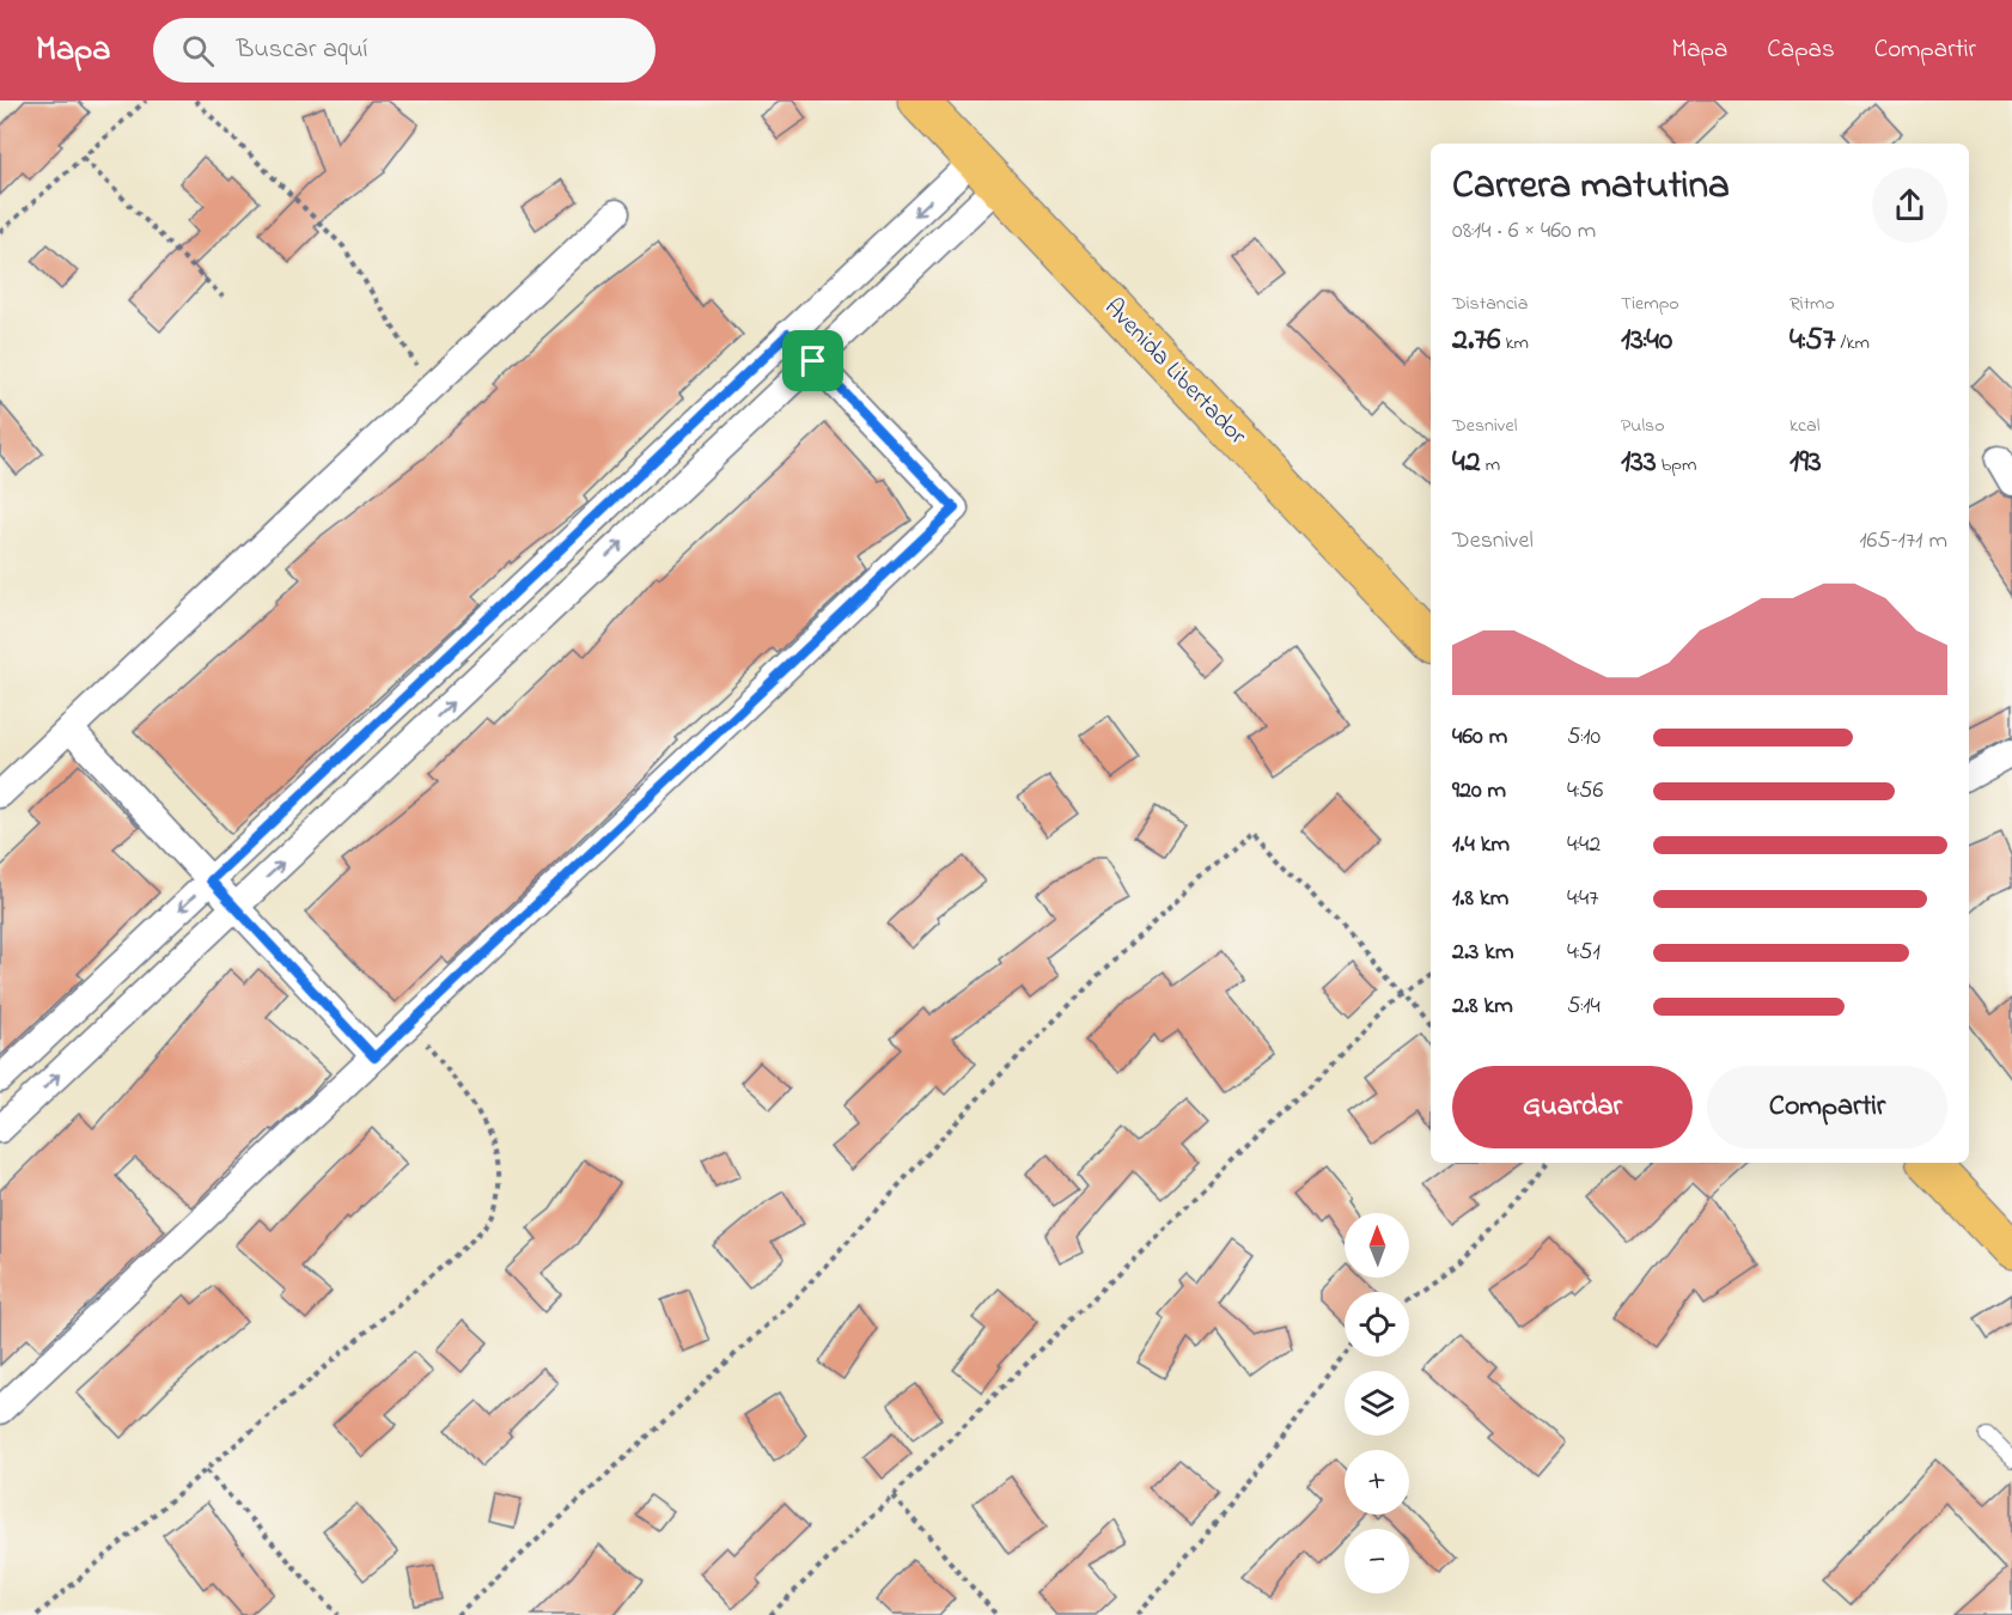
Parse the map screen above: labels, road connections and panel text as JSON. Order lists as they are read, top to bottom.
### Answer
{
  "streets": {
    "highway": ["Avenida Libertador"]
  },
  "north": "top",
  "page": {
    "header": "Mapa",
    "search": "Buscar aquí",
    "nav": ["Mapa", "Capas", "Compartir"],
    "heading": ["Carrera matutina", "08:14 · 6 × 460 m"],
    "stats": [
      ["Distancia", "2.76 km"],
      ["Tiempo", "13:40"],
      ["Ritmo", "4:57 /km"],
      ["Desnivel", "42 m"],
      ["Pulso", "133 bpm"],
      ["kcal", "193"]
    ],
    "chart": ["Desnivel", "165–171 m"],
    "list": [
      {
        "name": "460 m",
        "note": "5:10"
      },
      {
        "name": "920 m",
        "note": "4:56"
      },
      {
        "name": "1.4 km",
        "note": "4:42"
      },
      {
        "name": "1.8 km",
        "note": "4:47"
      },
      {
        "name": "2.3 km",
        "note": "4:51"
      },
      {
        "name": "2.8 km",
        "note": "5:14"
      }
    ],
    "buttons": ["Guardar", "Compartir"],
    "map_buttons": ["+", "−"]
  }
}
